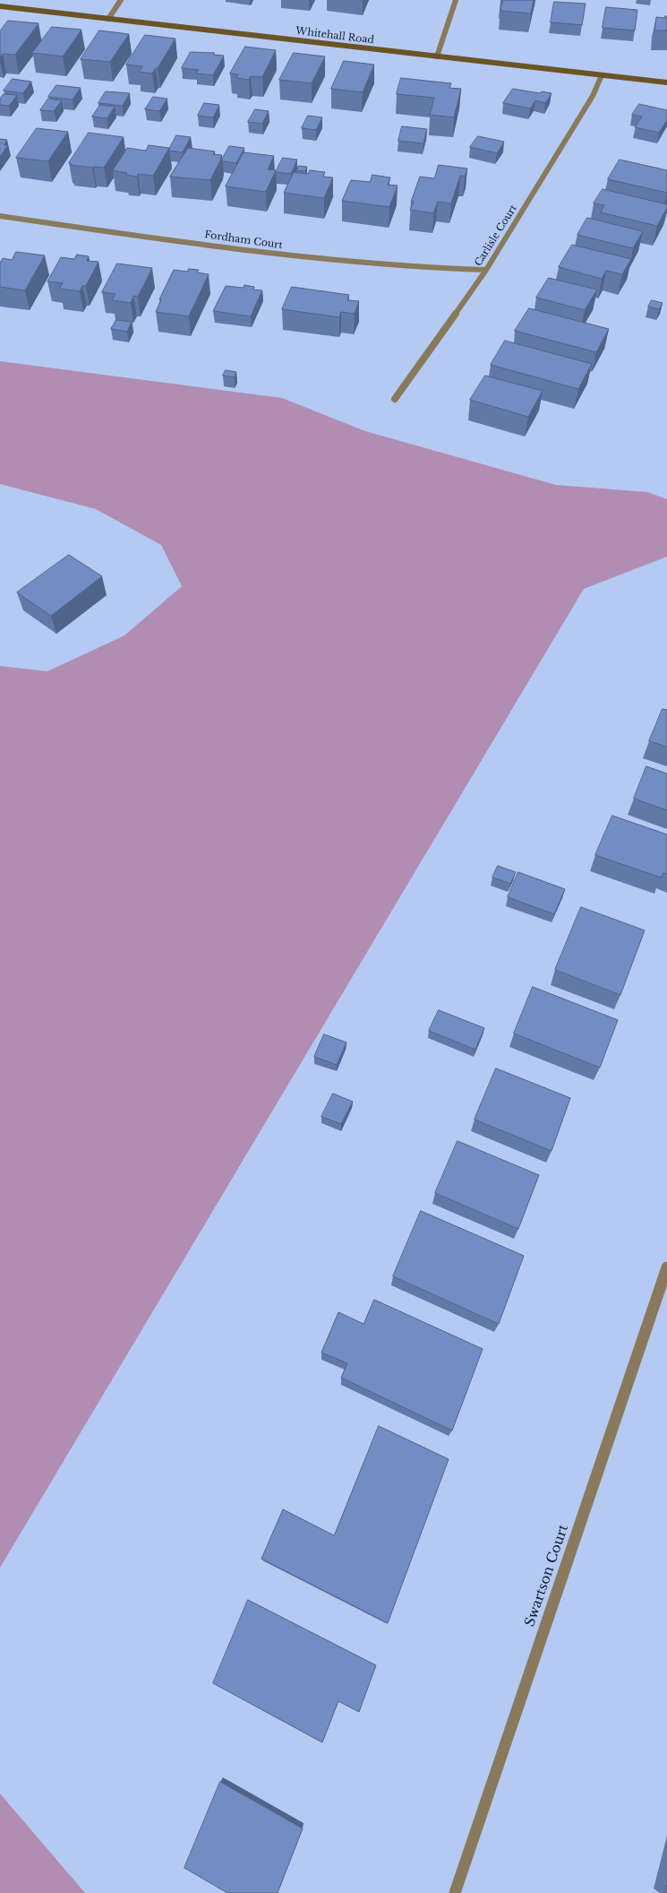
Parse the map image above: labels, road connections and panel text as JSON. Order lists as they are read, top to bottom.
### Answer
{
  "streets": {
    "street": [
      "Whitehall Road",
      "Carlisle Court",
      "Fordham Court",
      "Swartson Court"
    ]
  },
  "crossings": [
    ["Whitehall Road", "Carlisle Court"],
    ["Carlisle Court", "Fordham Court"]
  ]
}
